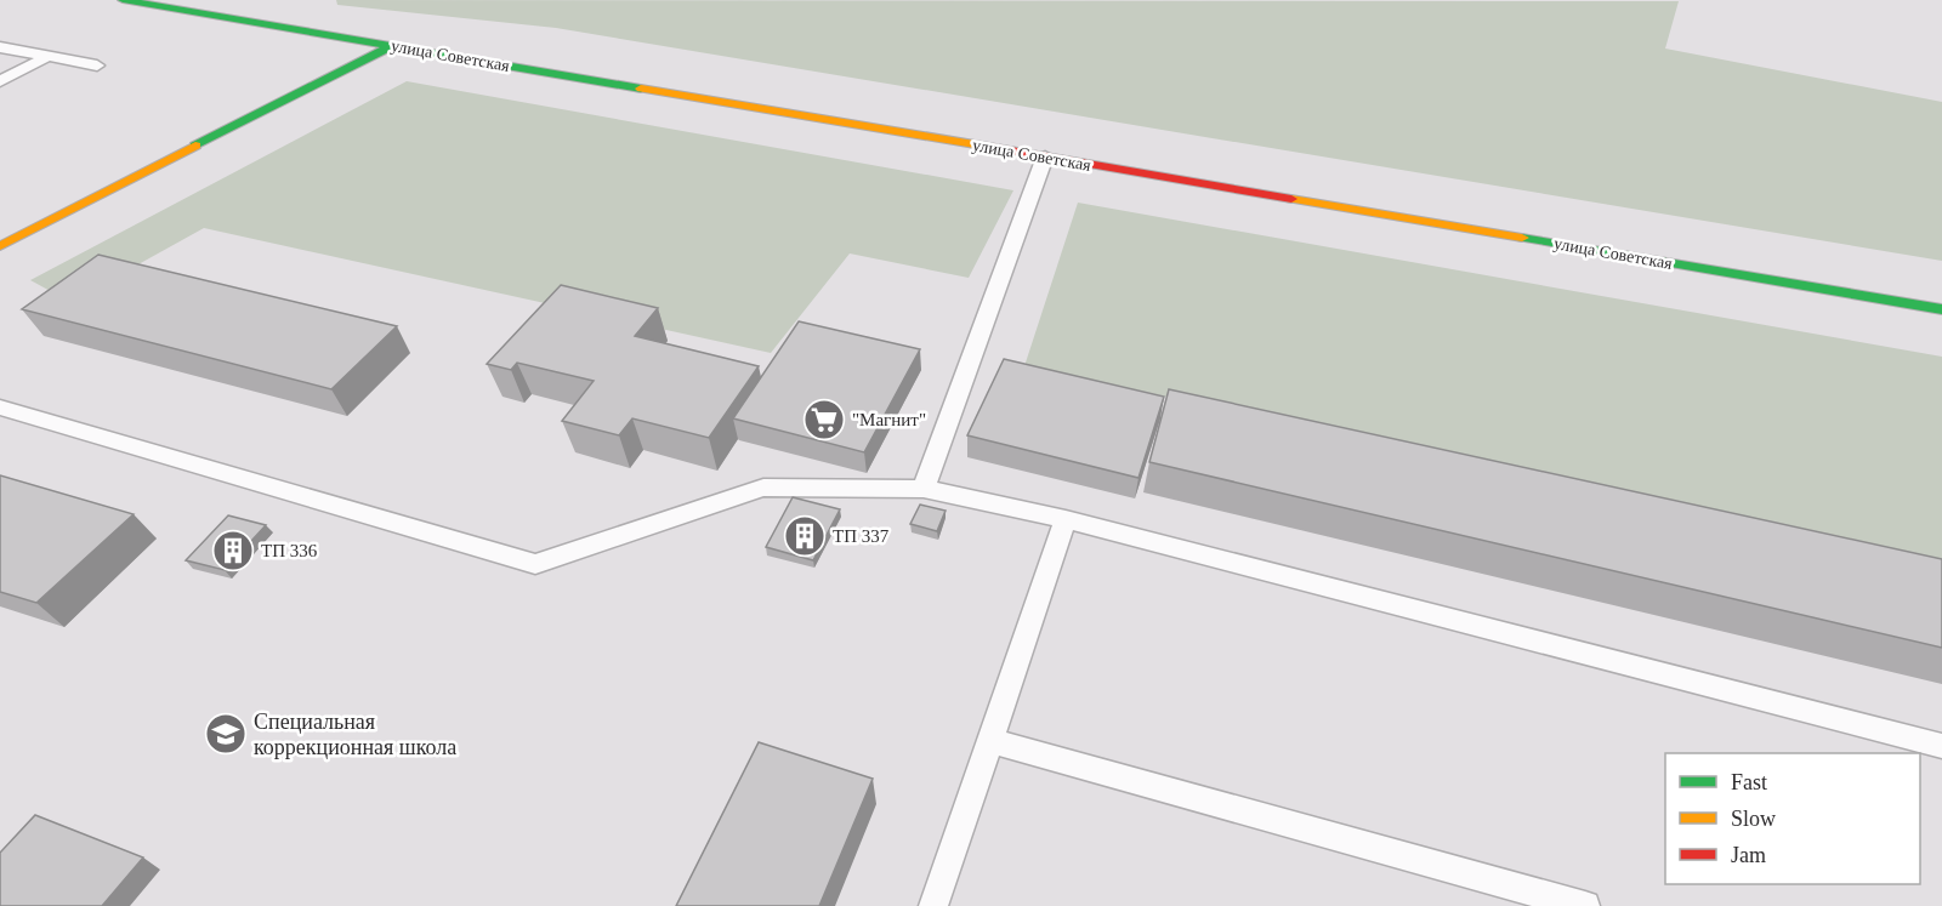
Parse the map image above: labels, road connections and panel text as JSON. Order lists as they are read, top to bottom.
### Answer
{
  "streets": {
    "street": ["улица Советская"]
  },
  "places": {
    "supermarket": ["\"Магнит\""],
    "building": ["ТП 337", "ТП 336"],
    "school or university": ["Специальная коррекционная школа"]
  },
  "legend": ["Fast", "Slow", "Jam"]
}
